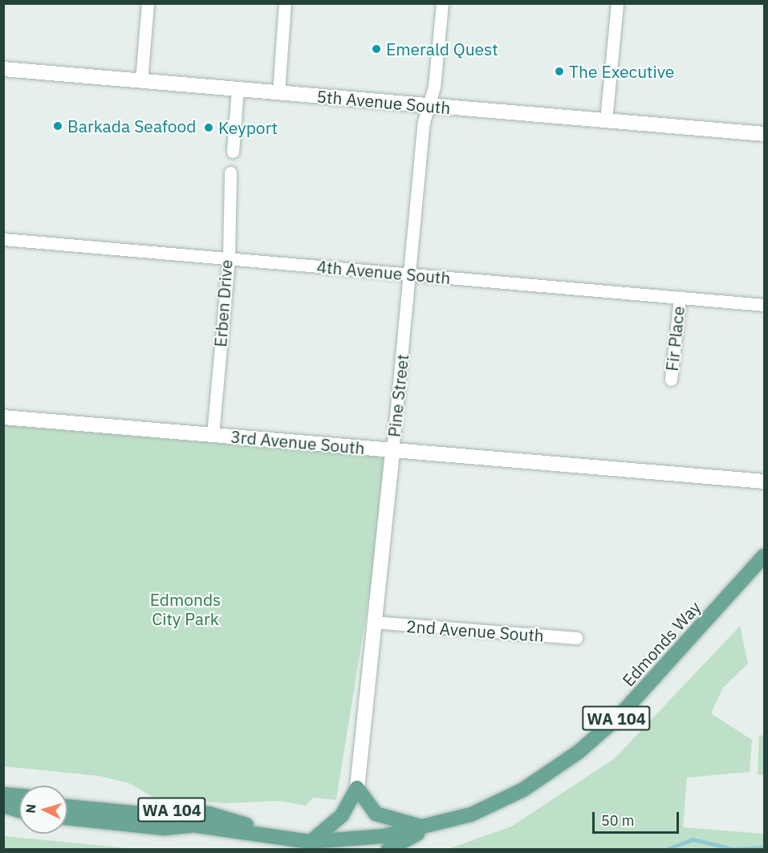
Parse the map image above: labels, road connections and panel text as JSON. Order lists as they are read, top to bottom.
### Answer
{
  "streets": {
    "main road": ["Edmonds Way", "WA 104"],
    "street": [
      "5th Avenue South",
      "4th Avenue South",
      "Erben Drive",
      "Fir Place",
      "Pine Street",
      "3rd Avenue South",
      "2nd Avenue South"
    ]
  },
  "crossings": [
    ["5th Avenue South", "Pine Street"],
    ["4th Avenue South", "Erben Drive"],
    ["4th Avenue South", "Fir Place"],
    ["4th Avenue South", "Pine Street"],
    ["Erben Drive", "3rd Avenue South"],
    ["Pine Street", "3rd Avenue South"],
    ["Pine Street", "2nd Avenue South"],
    ["Edmonds Way", "WA 104"]
  ],
  "parks": ["Edmonds City Park"],
  "places": [
    "Emerald Quest",
    "The Executive",
    "Barkada Seafood",
    "Keyport"
  ],
  "scale_bar": "50 m",
  "north": "left"
}
